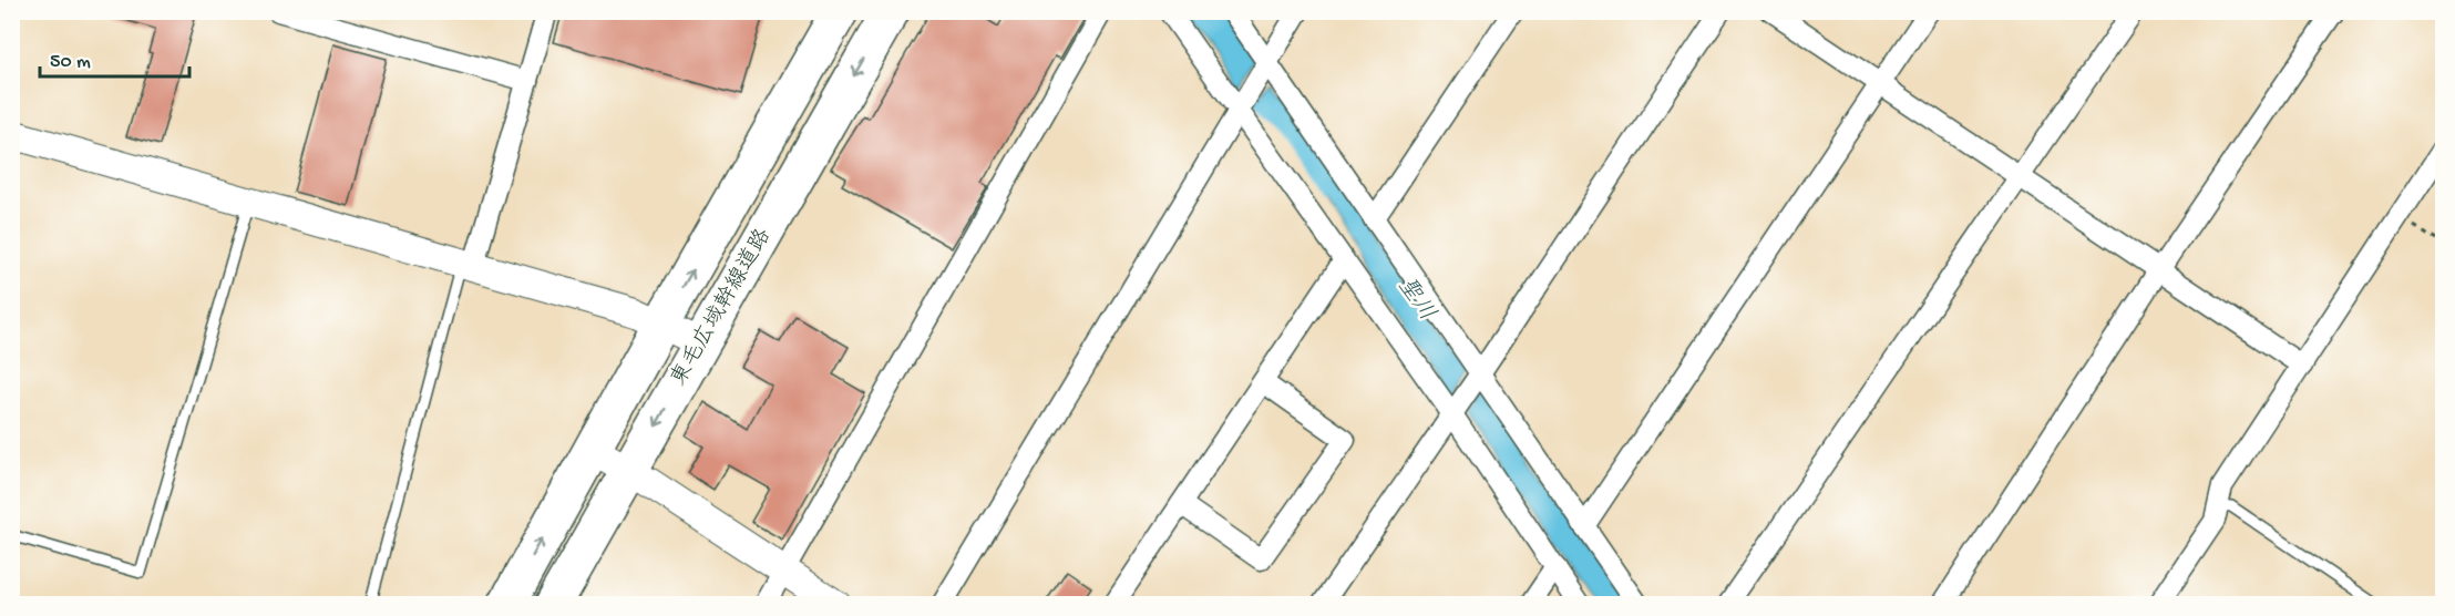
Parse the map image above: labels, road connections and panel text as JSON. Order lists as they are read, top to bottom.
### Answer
{
  "streets": {
    "highway": ["東毛広域幹線道路"]
  },
  "water": ["聖川"],
  "scale_bar": "50 m"
}
